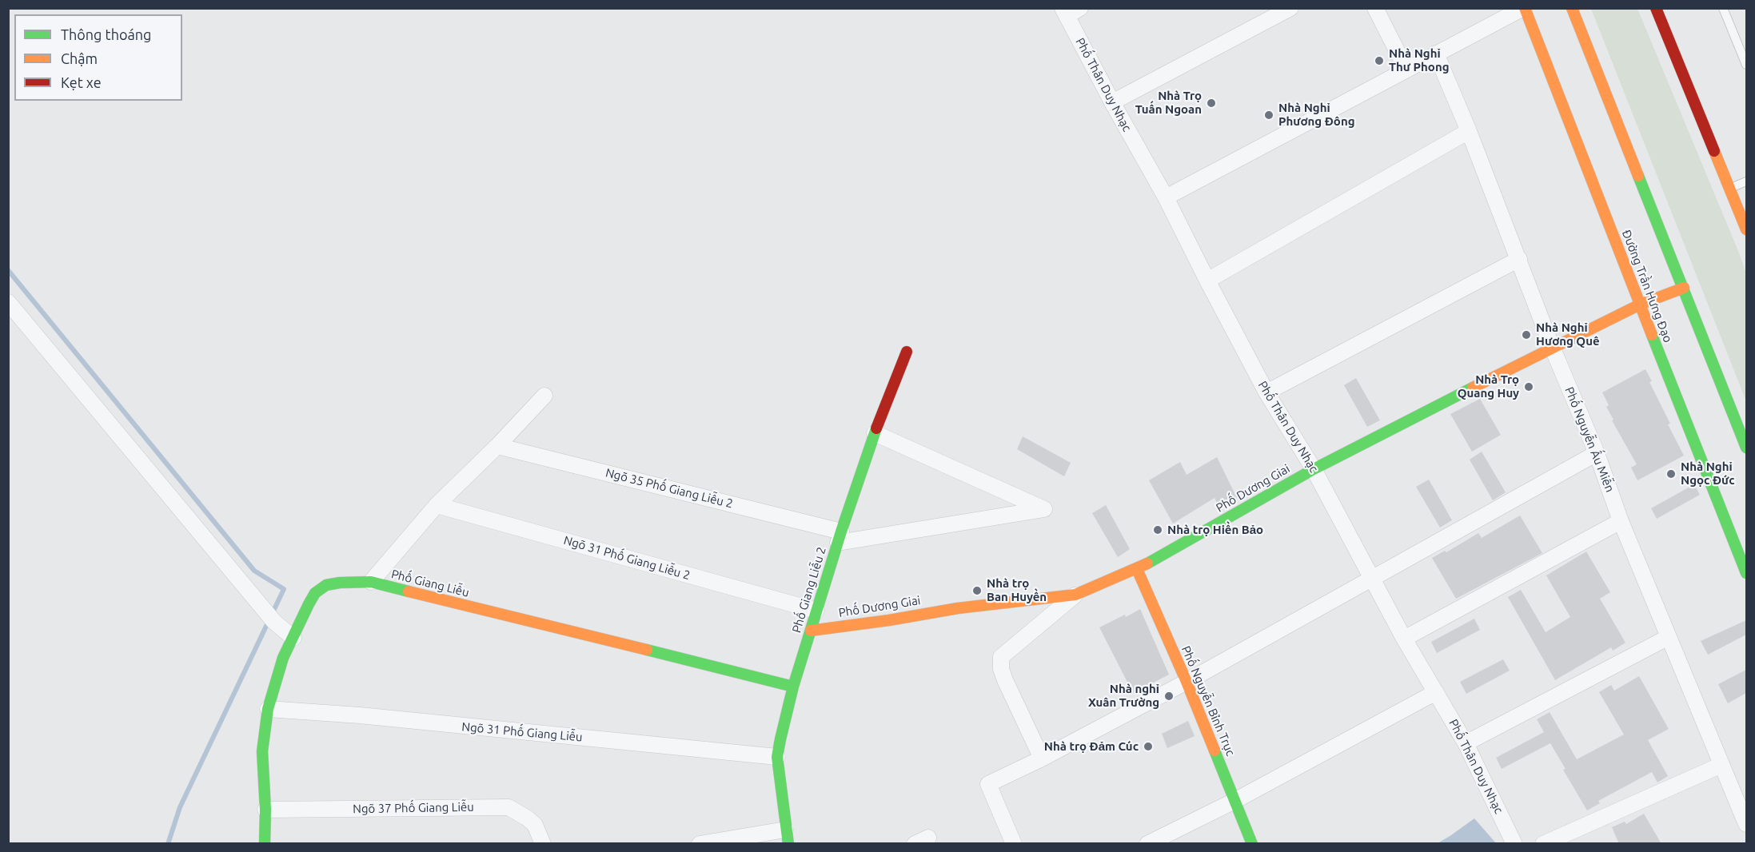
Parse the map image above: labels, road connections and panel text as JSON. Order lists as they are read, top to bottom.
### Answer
{
  "streets": {
    "main road": [
      "Đường Trần Hưng Đạo",
      "Phố Dương Giai",
      "Phố Giang Liễu",
      "Phố Giang Liễu 2",
      "Phố Nguyễn Bỉnh Trục"
    ],
    "street": [
      "Phố Thân Duy Nhạc",
      "Phố Nguyễn Ấu Miễn",
      "Ngõ 35 Phố Giang Liễu 2",
      "Ngõ 31 Phố Giang Liễu 2",
      "Ngõ 31 Phố Giang Liễu",
      "Ngõ 37 Phố Giang Liễu"
    ]
  },
  "crossings": [
    ["Phố Thân Duy Nhạc", "Phố Dương Giai"],
    ["Đường Trần Hưng Đạo", "Phố Dương Giai"],
    ["Phố Nguyễn Ấu Miễn", "Phố Dương Giai"],
    ["Ngõ 35 Phố Giang Liễu 2", "Phố Giang Liễu 2"],
    ["Phố Dương Giai", "Phố Giang Liễu 2"],
    ["Phố Dương Giai", "Phố Nguyễn Bỉnh Trục"],
    ["Ngõ 31 Phố Giang Liễu 2", "Phố Giang Liễu 2"],
    ["Phố Giang Liễu", "Phố Giang Liễu 2"],
    ["Phố Giang Liễu", "Ngõ 31 Phố Giang Liễu"],
    ["Phố Giang Liễu", "Ngõ 37 Phố Giang Liễu"],
    ["Phố Giang Liễu 2", "Ngõ 31 Phố Giang Liễu"]
  ],
  "places": [
    "Nhà Nghỉ Thư Phong",
    "Nhà Trọ Tuấn Ngoan",
    "Nhà Nghỉ Phương Đông",
    "Nhà Nghỉ Hương Quê",
    "Nhà Trọ Quang Huy",
    "Nhà Nghỉ Ngọc Đức",
    "Nhà trọ Hiền Bảo",
    "Nhà trọ Ban Huyền",
    "Nhà nghỉ Xuân Trường",
    "Nhà trọ Đảm Cúc"
  ],
  "legend": ["Thông thoáng", "Chậm", "Kẹt xe"]
}
